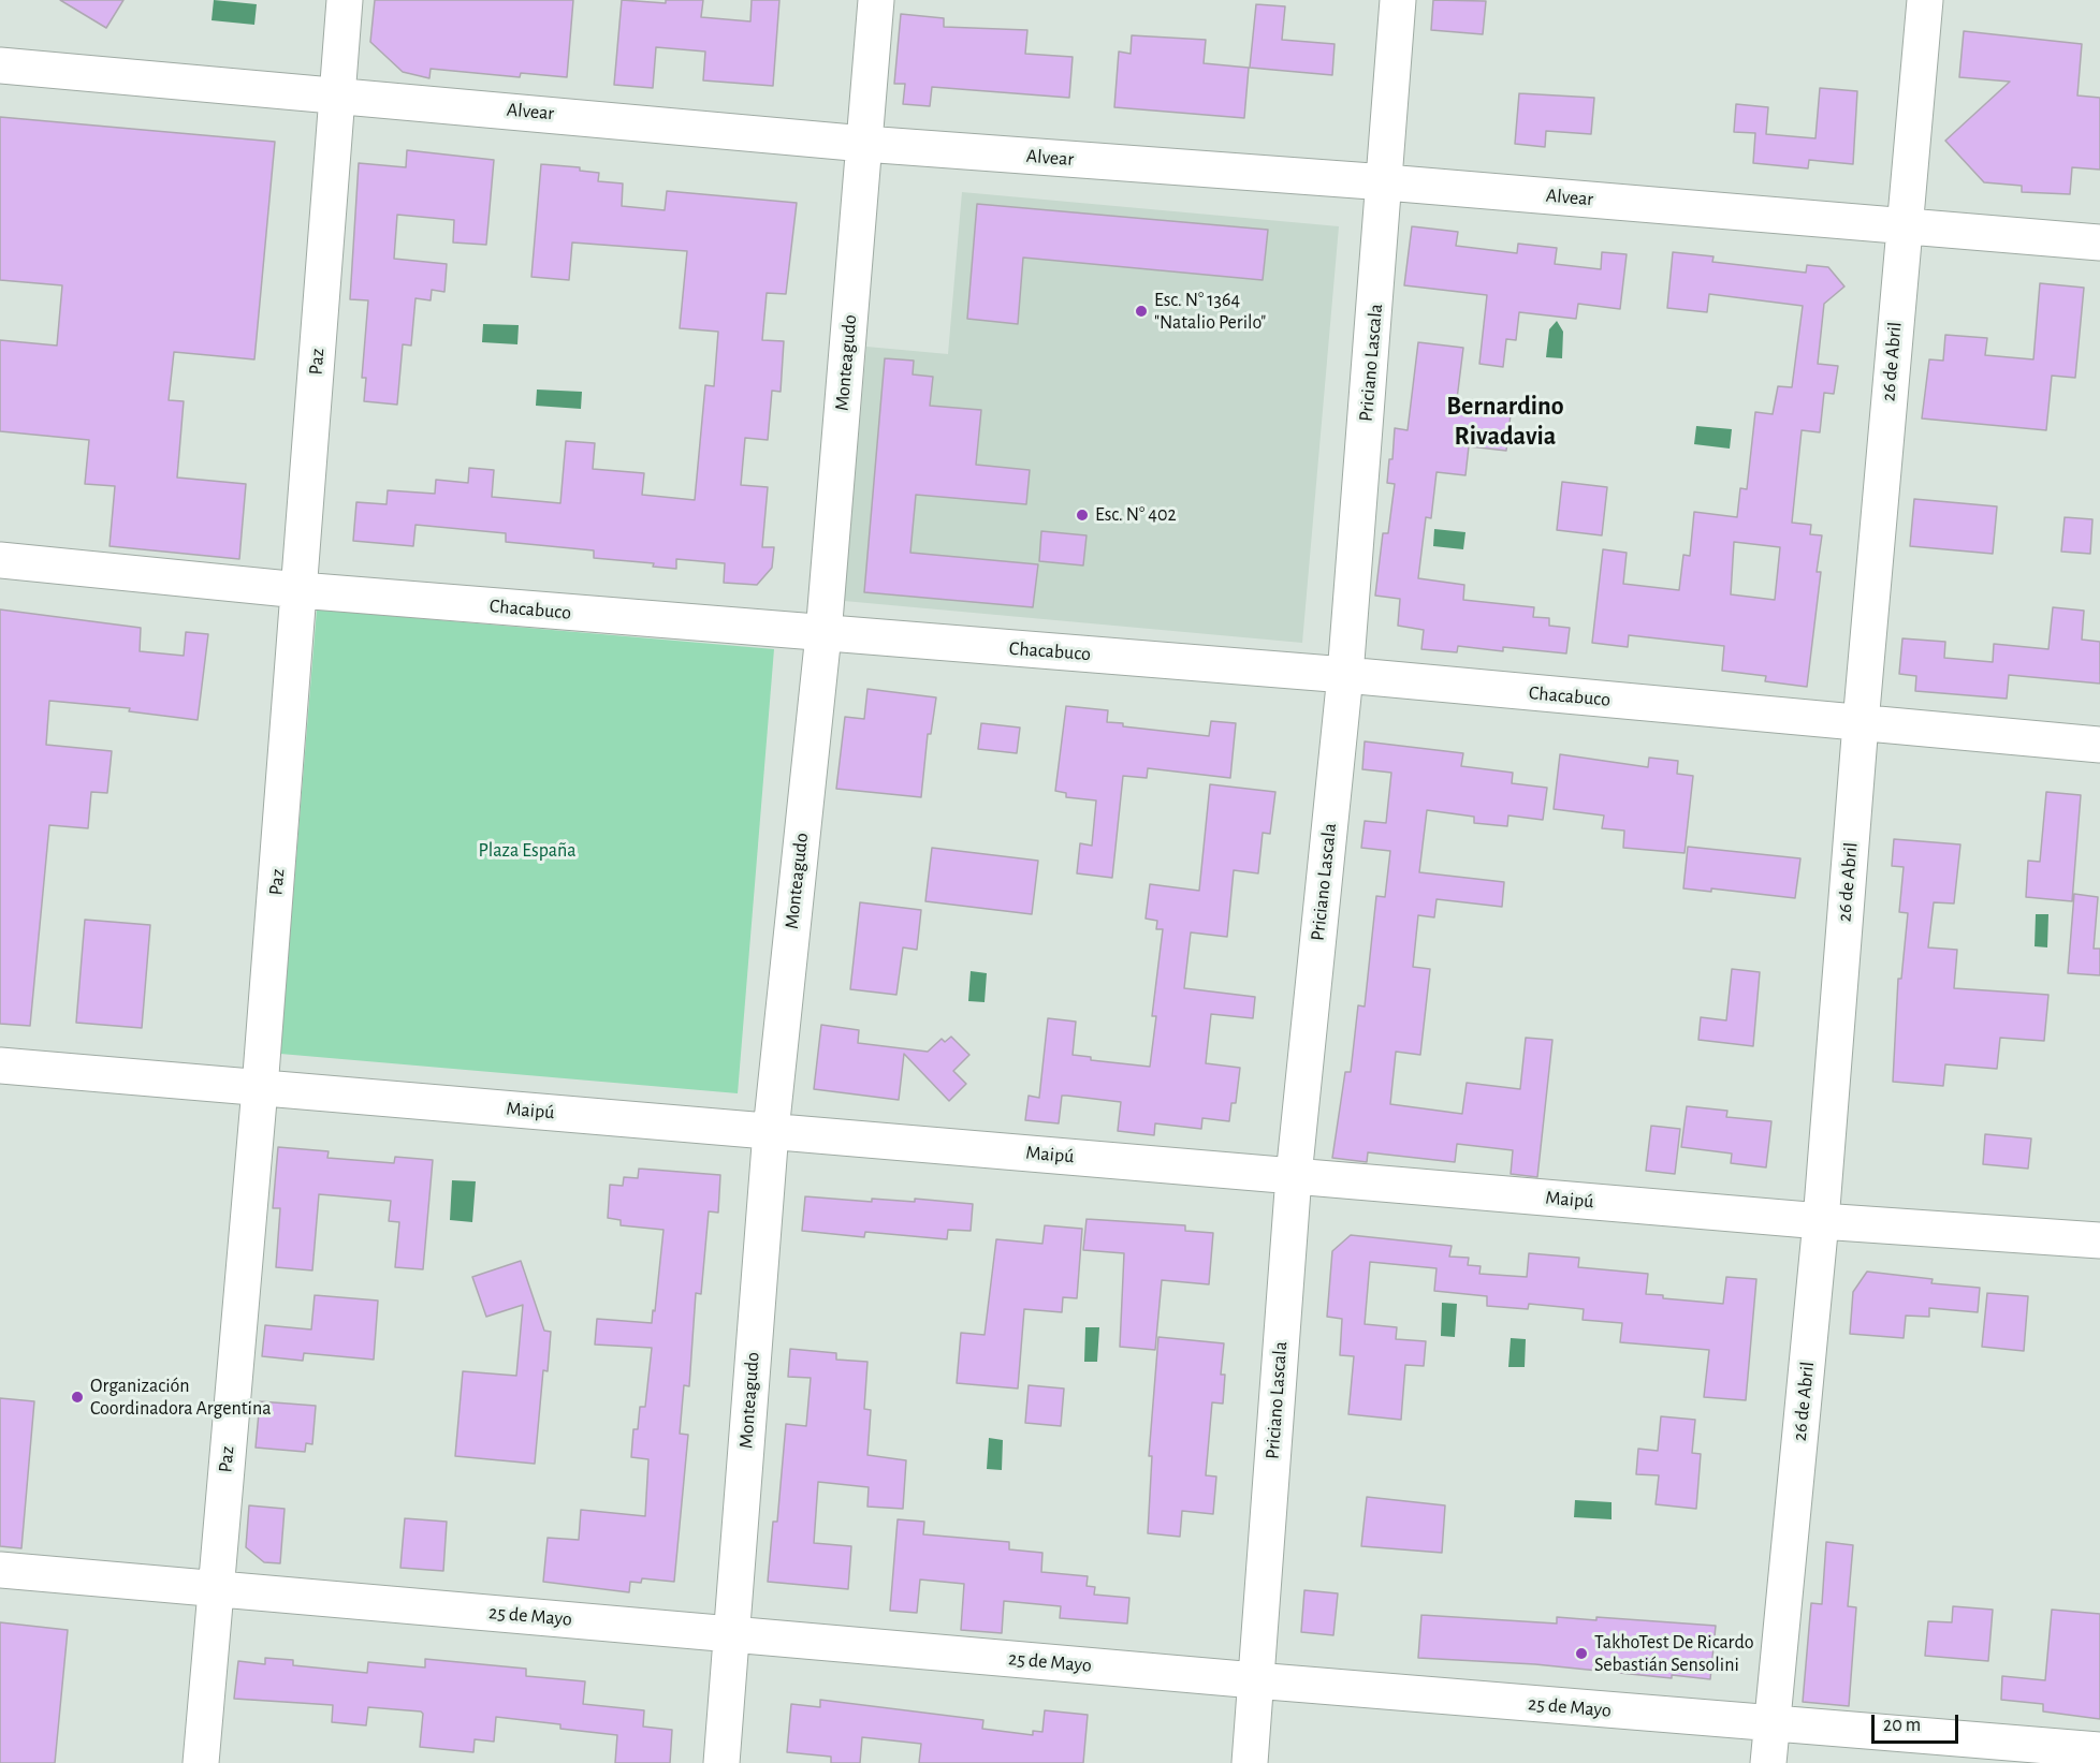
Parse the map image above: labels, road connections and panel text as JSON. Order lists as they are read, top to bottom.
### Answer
{
  "streets": {
    "street": [
      "Alvear",
      "Paz",
      "26 de Abril",
      "Monteagudo",
      "Priciano Lascala",
      "Chacabuco",
      "Maipú",
      "25 de Mayo"
    ]
  },
  "crossings": [
    ["Alvear", "Paz"],
    ["Alvear", "26 de Abril"],
    ["Alvear", "Monteagudo"],
    ["Alvear", "Priciano Lascala"],
    ["Paz", "Chacabuco"],
    ["Paz", "Maipú"],
    ["Paz", "25 de Mayo"],
    ["26 de Abril", "Chacabuco"],
    ["26 de Abril", "Maipú"],
    ["26 de Abril", "25 de Mayo"],
    ["Monteagudo", "Chacabuco"],
    ["Monteagudo", "Maipú"],
    ["Monteagudo", "25 de Mayo"],
    ["Priciano Lascala", "Chacabuco"],
    ["Priciano Lascala", "Maipú"],
    ["Priciano Lascala", "25 de Mayo"]
  ],
  "districts": ["Bernardino Rivadavia"],
  "parks": ["Plaza España"],
  "places": [
    "Esc. N° 1364 \"Natalio Perilo\"",
    "Esc. N° 402",
    "Organización Coordinadora Argentina",
    "TakhoTest De Ricardo Sebastián Sensolini"
  ],
  "scale_bar": "20 m"
}
